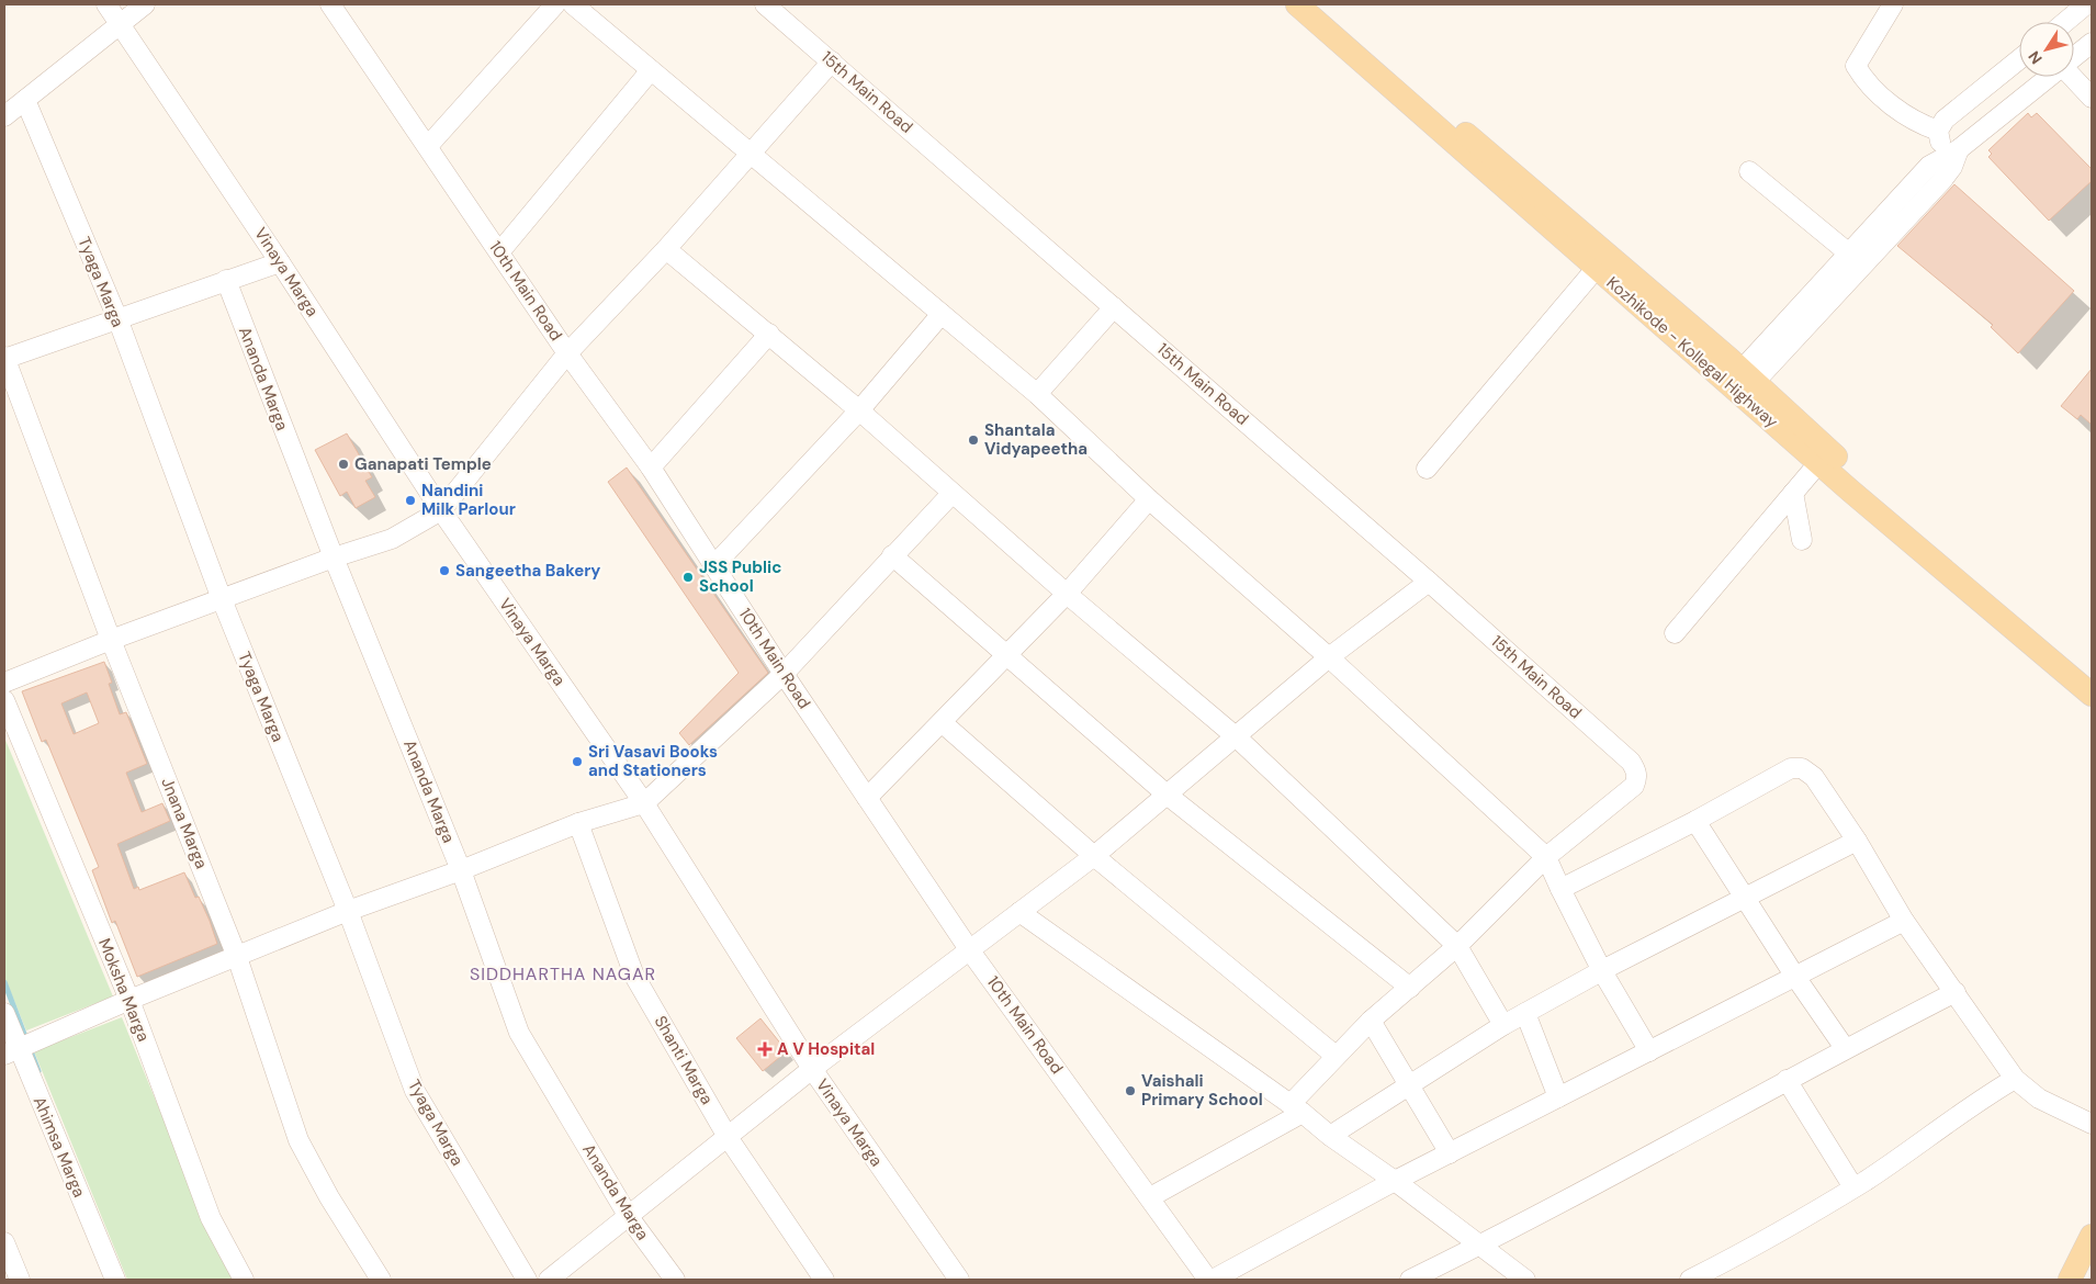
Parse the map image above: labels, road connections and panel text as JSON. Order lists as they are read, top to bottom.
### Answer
{
  "streets": {
    "main road": ["Kozhikode - Kollegal Highway"],
    "street": [
      "15th Main Road",
      "Vinaya Marga",
      "Tyaga Marga",
      "10th Main Road",
      "Ananda Marga",
      "Jnana Marga",
      "Moksha Marga",
      "Shanti Marga",
      "Ahimsa Marga"
    ]
  },
  "districts": ["SIDDHARTHA NAGAR"],
  "places": {
    "other": [
      "Shantala Vidyapeetha",
      "Ganapati Temple",
      "Nandini Milk Parlour",
      "Sangeetha Bakery",
      "JSS Public School",
      "Sri Vasavi Books and Stationers",
      "Vaishali Primary School"
    ],
    "health": ["A V Hospital"]
  },
  "north": "bottom left"
}
